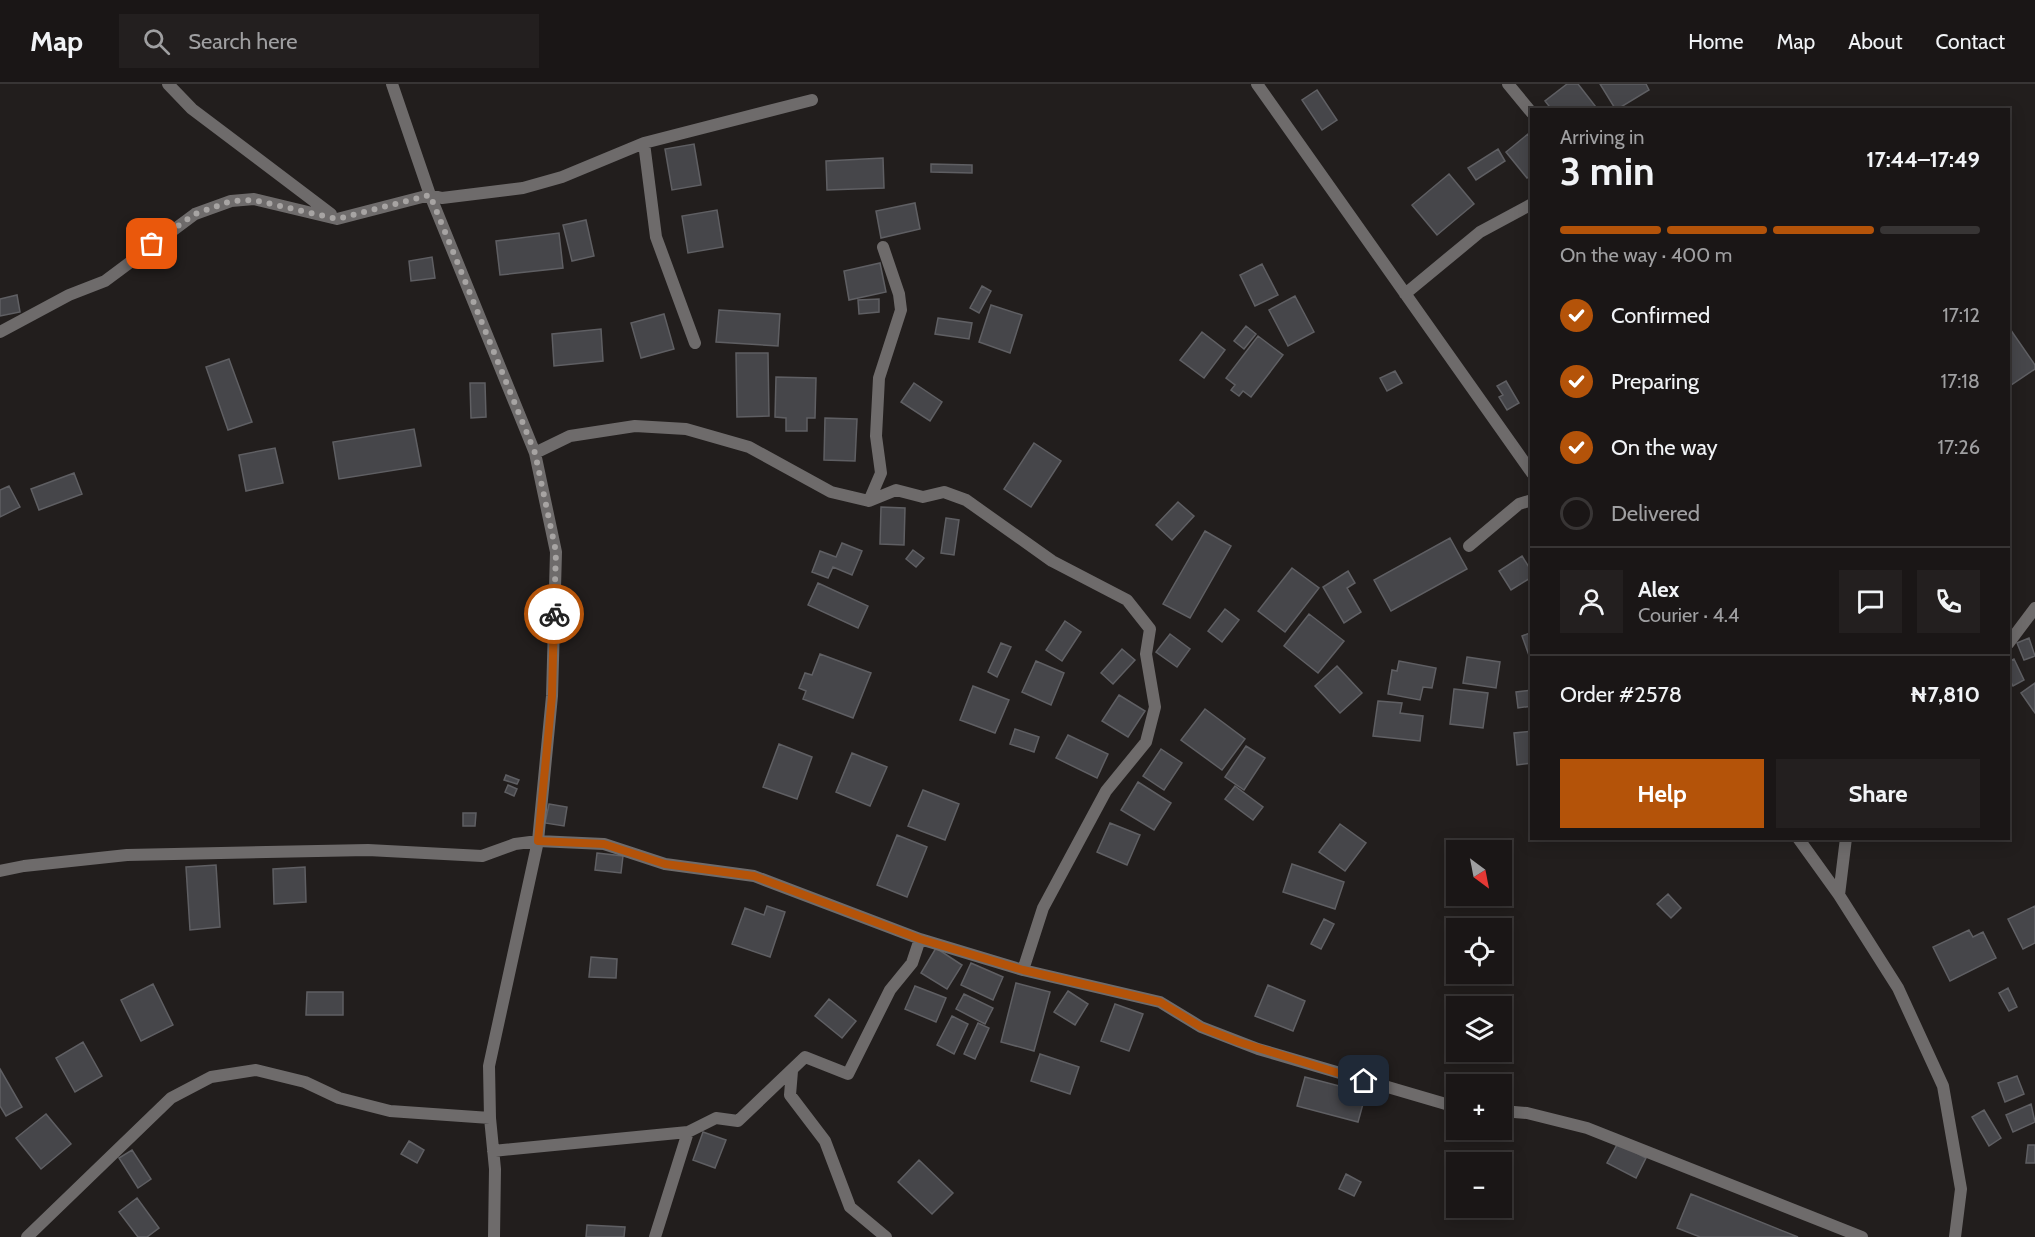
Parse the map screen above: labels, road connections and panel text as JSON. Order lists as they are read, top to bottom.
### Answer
{
  "north": "bottom right",
  "page": {
    "header": "Map",
    "search": "Search here",
    "nav": [
      "Home",
      "Map",
      "About",
      "Contact"
    ],
    "heading": ["3 min", "Arriving in", "17:44–17:49"],
    "panel": [
      "Alex",
      "Courier · 4.4",
      "Order #2578",
      "₦7,810"
    ],
    "bar": "On the way · 400 m",
    "list": [
      ["Confirmed", "17:12"],
      ["Preparing", "17:18"],
      ["On the way", "17:26"],
      "Delivered"
    ],
    "buttons": ["Help", "Share"],
    "map_buttons": ["+", "−"]
  }
}
